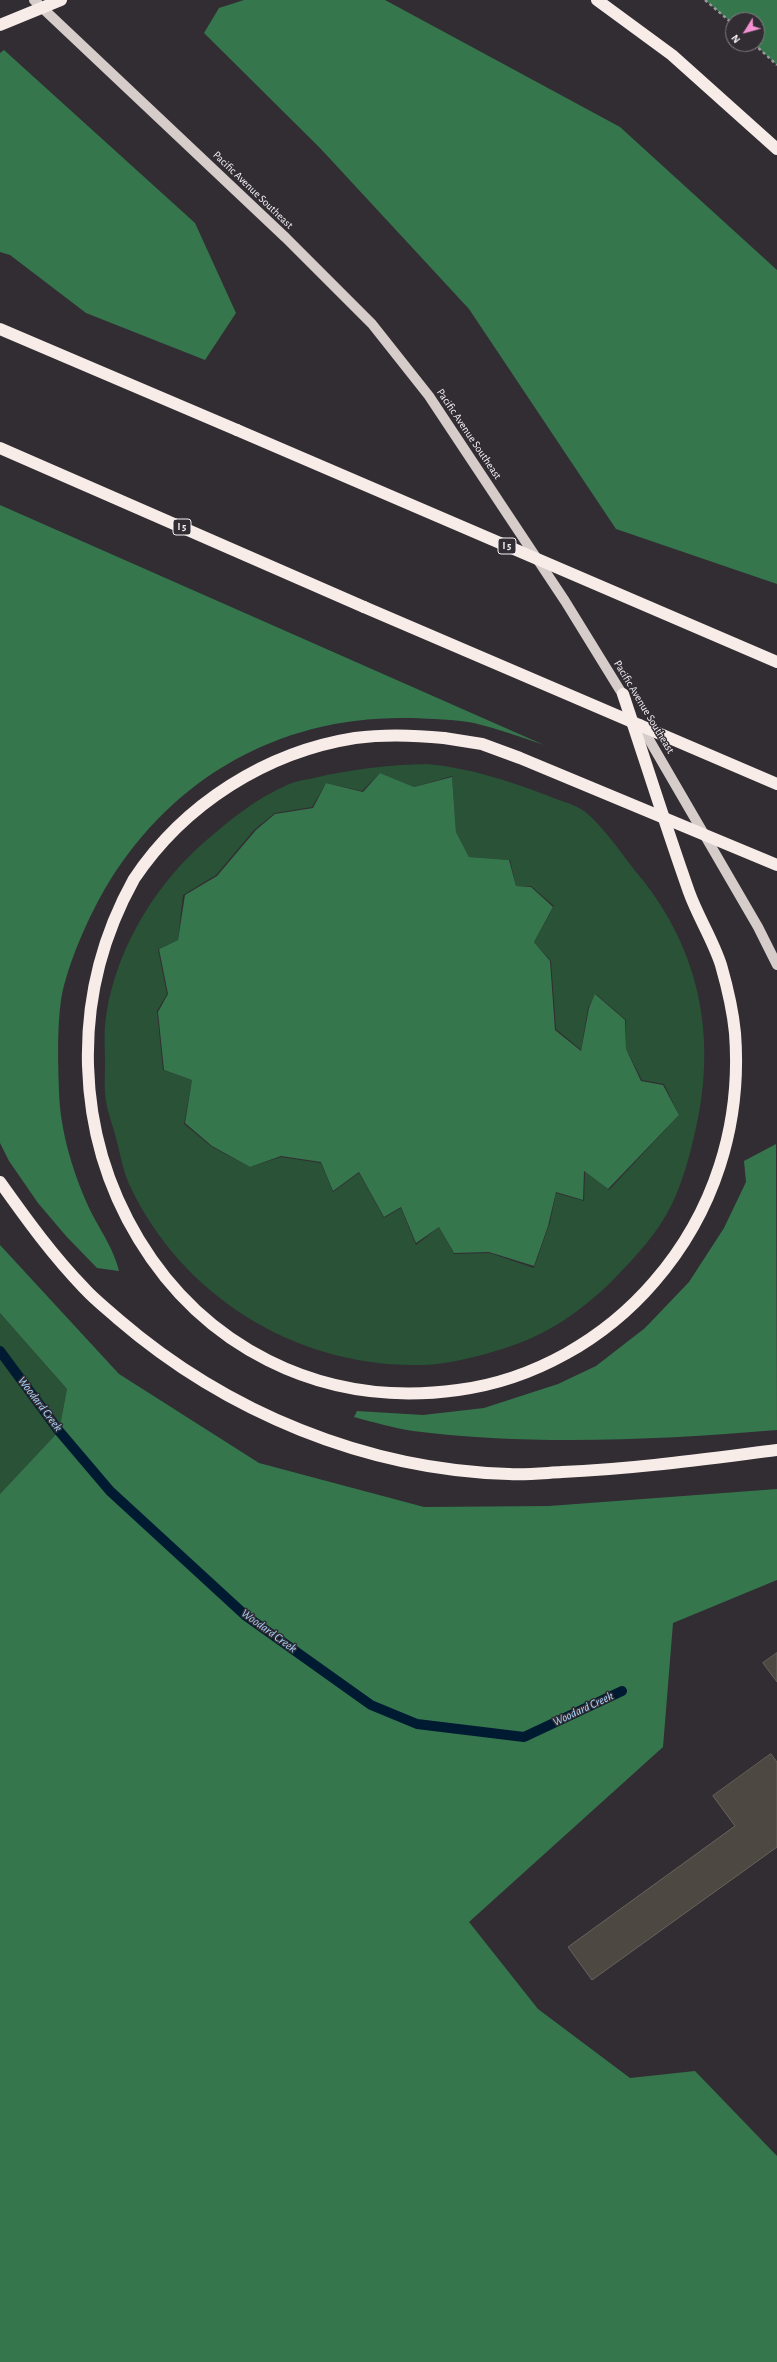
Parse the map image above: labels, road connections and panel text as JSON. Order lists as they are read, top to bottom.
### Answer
{
  "streets": {
    "highway": ["I 5"],
    "main road": ["Pacific Avenue Southeast"]
  },
  "water": ["Woodard Creek"],
  "north": "bottom left"
}
